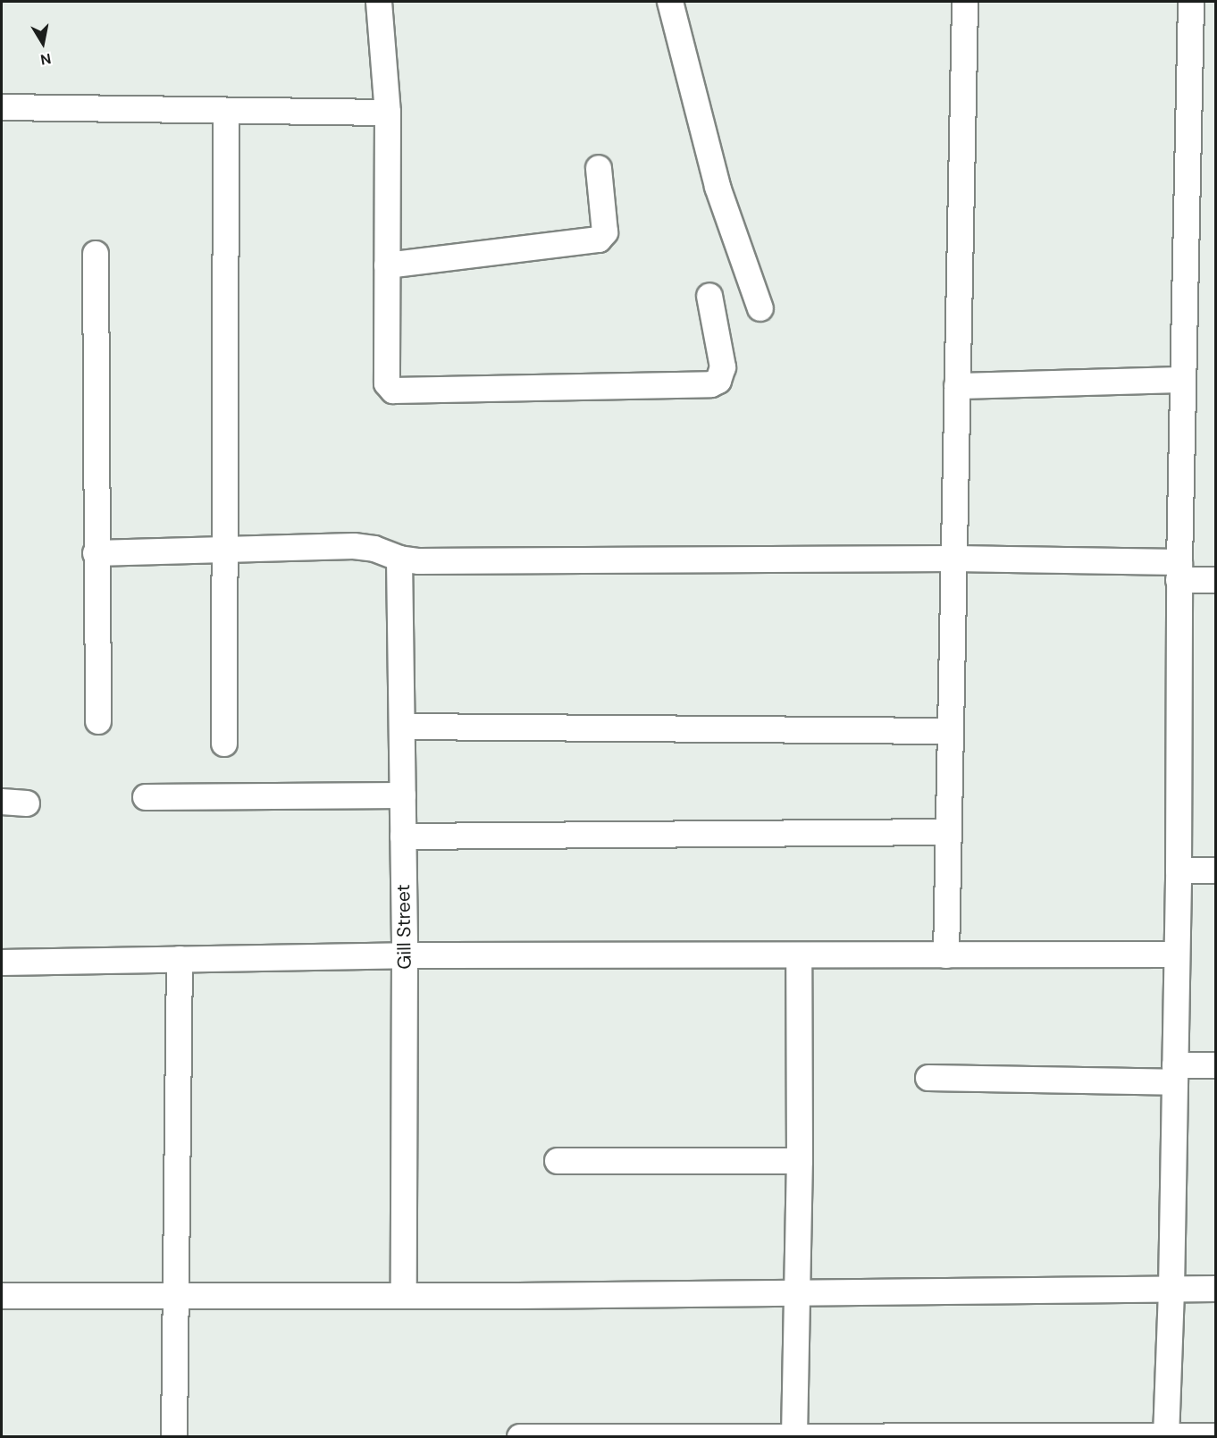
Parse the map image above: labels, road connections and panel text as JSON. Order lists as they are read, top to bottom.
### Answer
{
  "streets": {
    "street": ["Gill Street"]
  },
  "north": "bottom"
}
